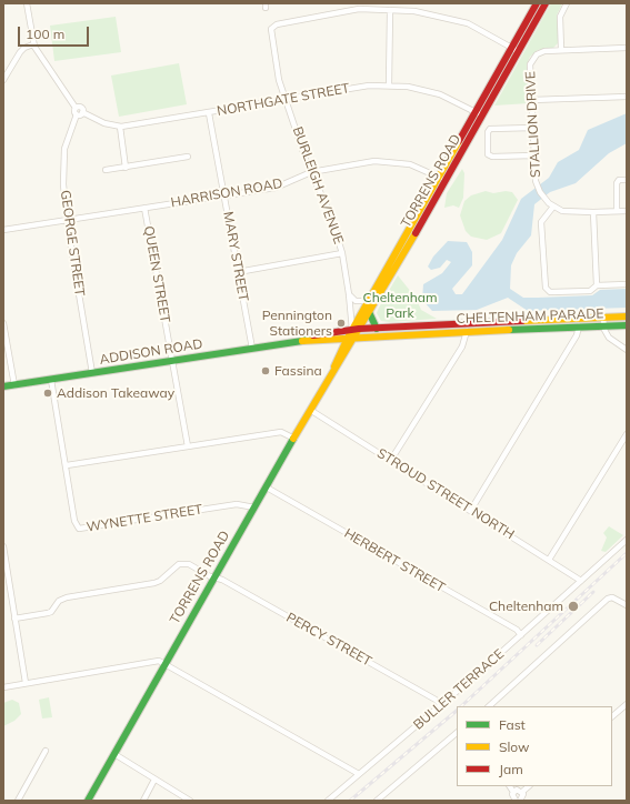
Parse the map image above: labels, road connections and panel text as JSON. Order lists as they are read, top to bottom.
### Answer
{
  "streets": {
    "main road": ["TORRENS ROAD", "CHELTENHAM PARADE", "ADDISON ROAD"],
    "street": [
      "NORTHGATE STREET",
      "STALLION DRIVE",
      "BURLEIGH AVENUE",
      "HARRISON ROAD",
      "GEORGE STREET",
      "MARY STREET",
      "QUEEN STREET",
      "STROUD STREET NORTH",
      "WYNETTE STREET",
      "HERBERT STREET",
      "PERCY STREET",
      "BULLER TERRACE"
    ]
  },
  "crossings": [
    ["NORTHGATE STREET", "TORRENS ROAD"],
    ["NORTHGATE STREET", "BURLEIGH AVENUE"],
    ["NORTHGATE STREET", "MARY STREET"],
    ["TORRENS ROAD", "BURLEIGH AVENUE"],
    ["TORRENS ROAD", "HARRISON ROAD"],
    ["TORRENS ROAD", "CHELTENHAM PARADE"],
    ["TORRENS ROAD", "ADDISON ROAD"],
    ["TORRENS ROAD", "STROUD STREET NORTH"],
    ["TORRENS ROAD", "WYNETTE STREET"],
    ["TORRENS ROAD", "HERBERT STREET"],
    ["TORRENS ROAD", "PERCY STREET"],
    ["BURLEIGH AVENUE", "HARRISON ROAD"],
    ["BURLEIGH AVENUE", "CHELTENHAM PARADE"],
    ["BURLEIGH AVENUE", "ADDISON ROAD"],
    ["HARRISON ROAD", "GEORGE STREET"],
    ["HARRISON ROAD", "MARY STREET"],
    ["HARRISON ROAD", "QUEEN STREET"],
    ["GEORGE STREET", "ADDISON ROAD"],
    ["MARY STREET", "ADDISON ROAD"],
    ["QUEEN STREET", "ADDISON ROAD"],
    ["CHELTENHAM PARADE", "ADDISON ROAD"],
    ["ADDISON ROAD", "WYNETTE STREET"],
    ["STROUD STREET NORTH", "BULLER TERRACE"],
    ["HERBERT STREET", "BULLER TERRACE"],
    ["PERCY STREET", "BULLER TERRACE"]
  ],
  "parks": ["Cheltenham Park"],
  "places": [
    "Pennington Stationers",
    "Fassina",
    "Addison Takeaway",
    "Cheltenham"
  ],
  "legend": ["Fast", "Slow", "Jam"],
  "scale_bar": "100 m"
}
